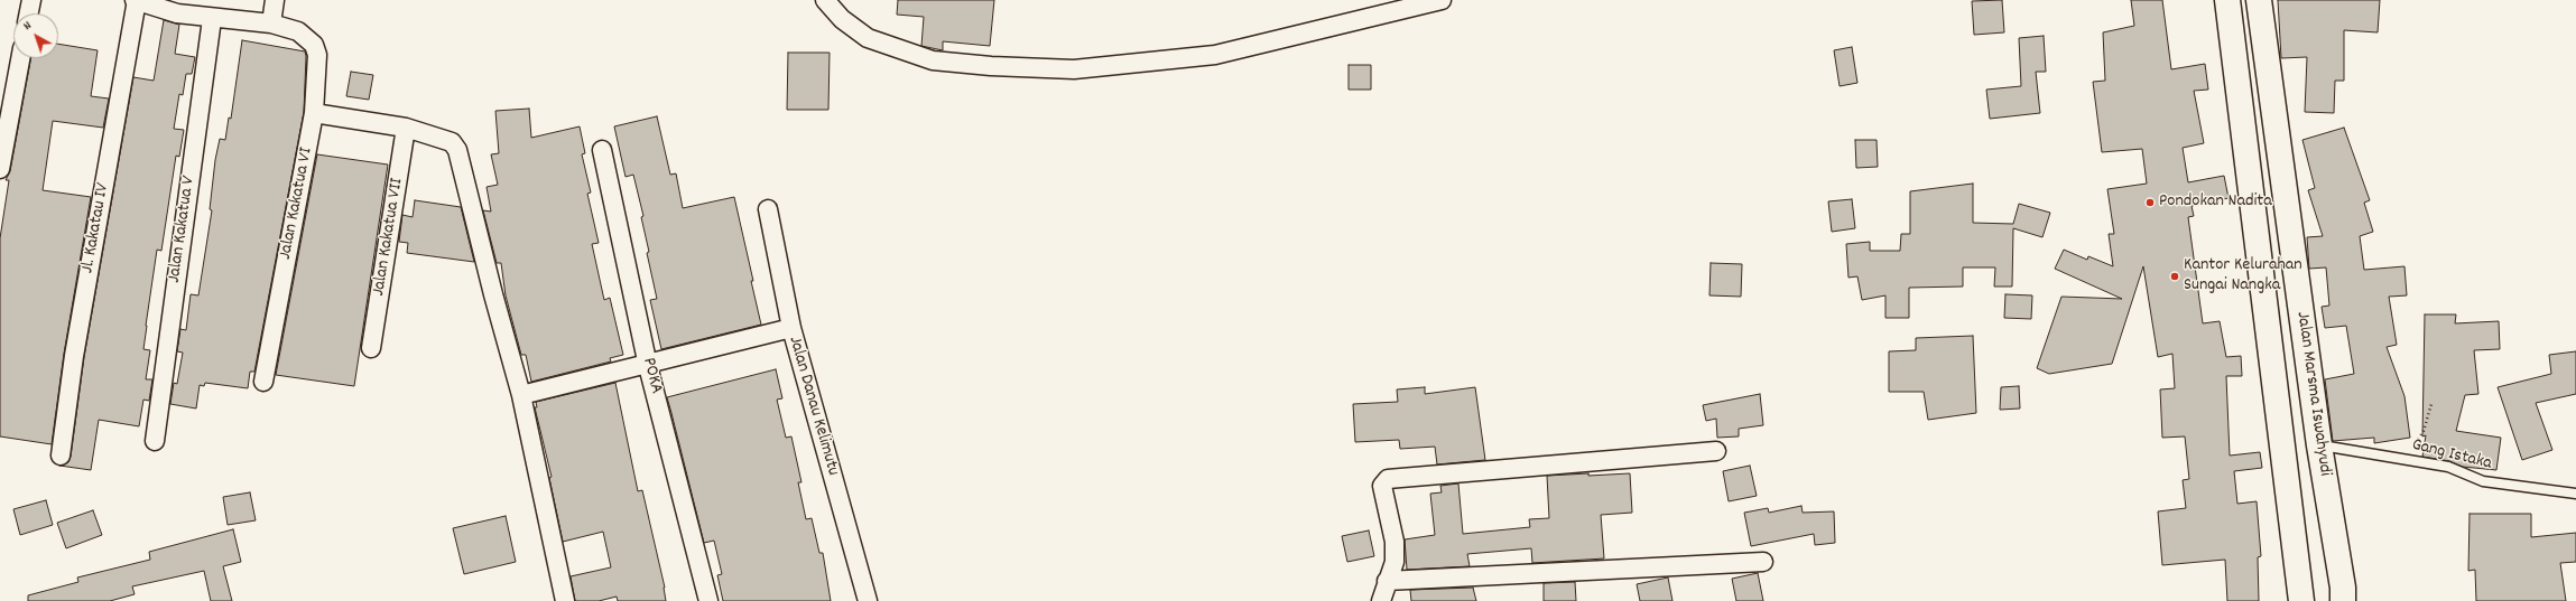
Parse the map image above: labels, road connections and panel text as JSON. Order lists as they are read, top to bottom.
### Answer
{
  "streets": {
    "highway": ["Jalan Marsma Iswahyudi"],
    "street": [
      "Jalan Kakatua VI",
      "Jl. Kakatau IV",
      "Jalan Kakatua V",
      "Jalan Kakatua VII",
      "POKA",
      "Jalan Danau Kelimutu"
    ],
    "lane": ["Gang Istaka"]
  },
  "crossings": [
    ["Jalan Marsma Iswahyudi", "Gang Istaka"]
  ],
  "places": ["Pondokan Nadita", "Kantor Kelurahan Sungai Nangka"],
  "north": "top left"
}
